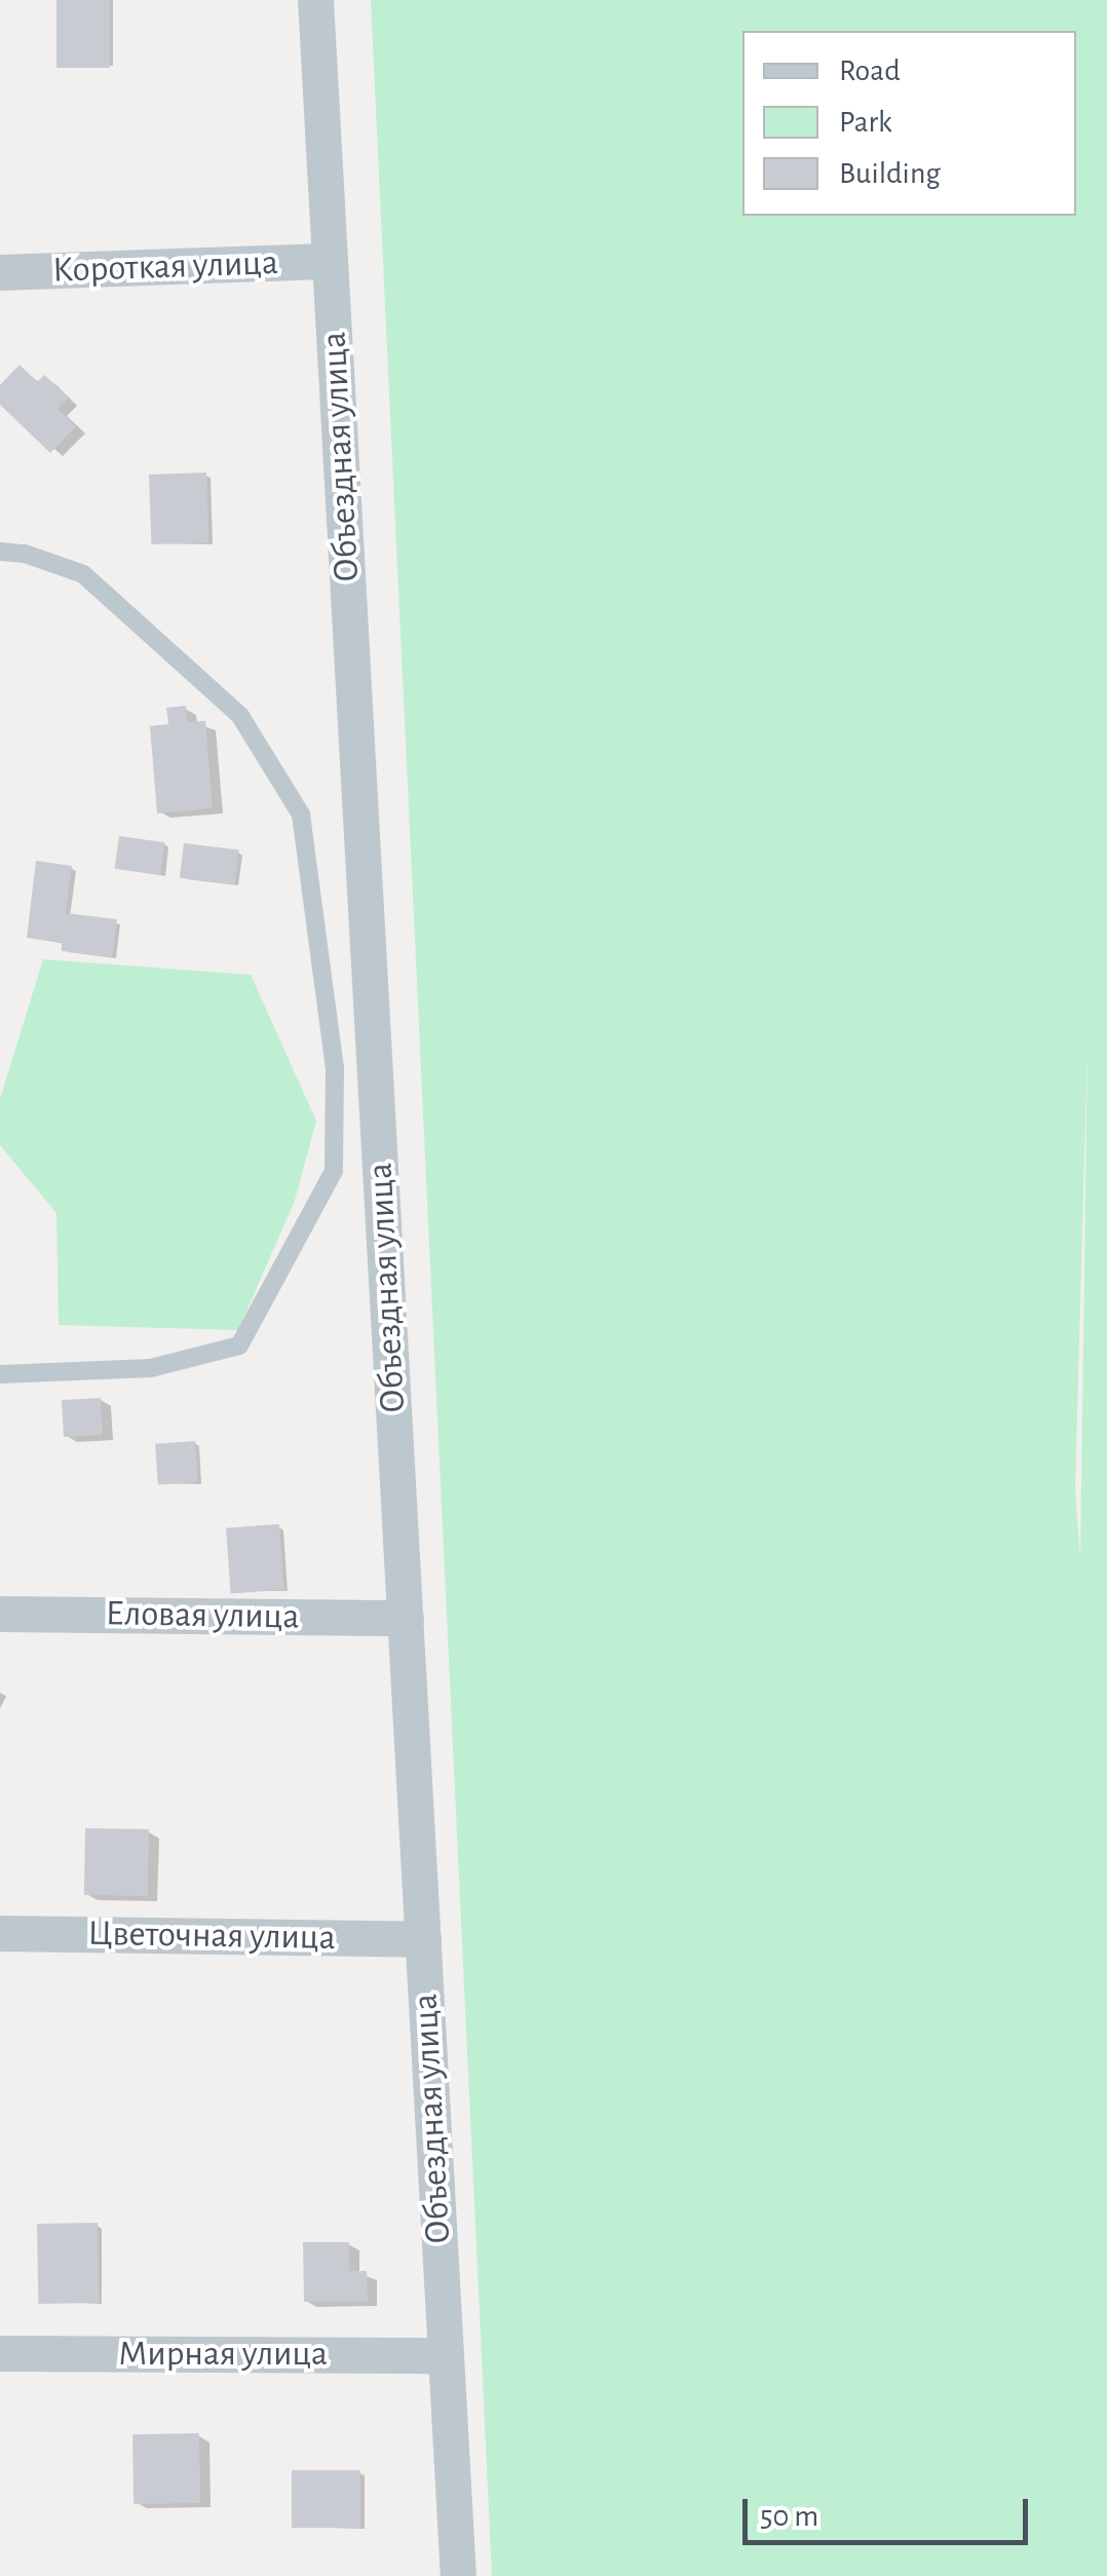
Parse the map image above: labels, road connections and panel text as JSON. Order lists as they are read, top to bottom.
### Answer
{
  "streets": {
    "street": [
      "Короткая улица",
      "Объездная улица",
      "Еловая улица",
      "Цветочная улица",
      "Мирная улица"
    ]
  },
  "crossings": [
    ["Короткая улица", "Объездная улица"],
    ["Объездная улица", "Еловая улица"],
    ["Объездная улица", "Цветочная улица"],
    ["Объездная улица", "Мирная улица"]
  ],
  "legend": ["Road", "Park", "Building"],
  "scale_bar": "50 m"
}
